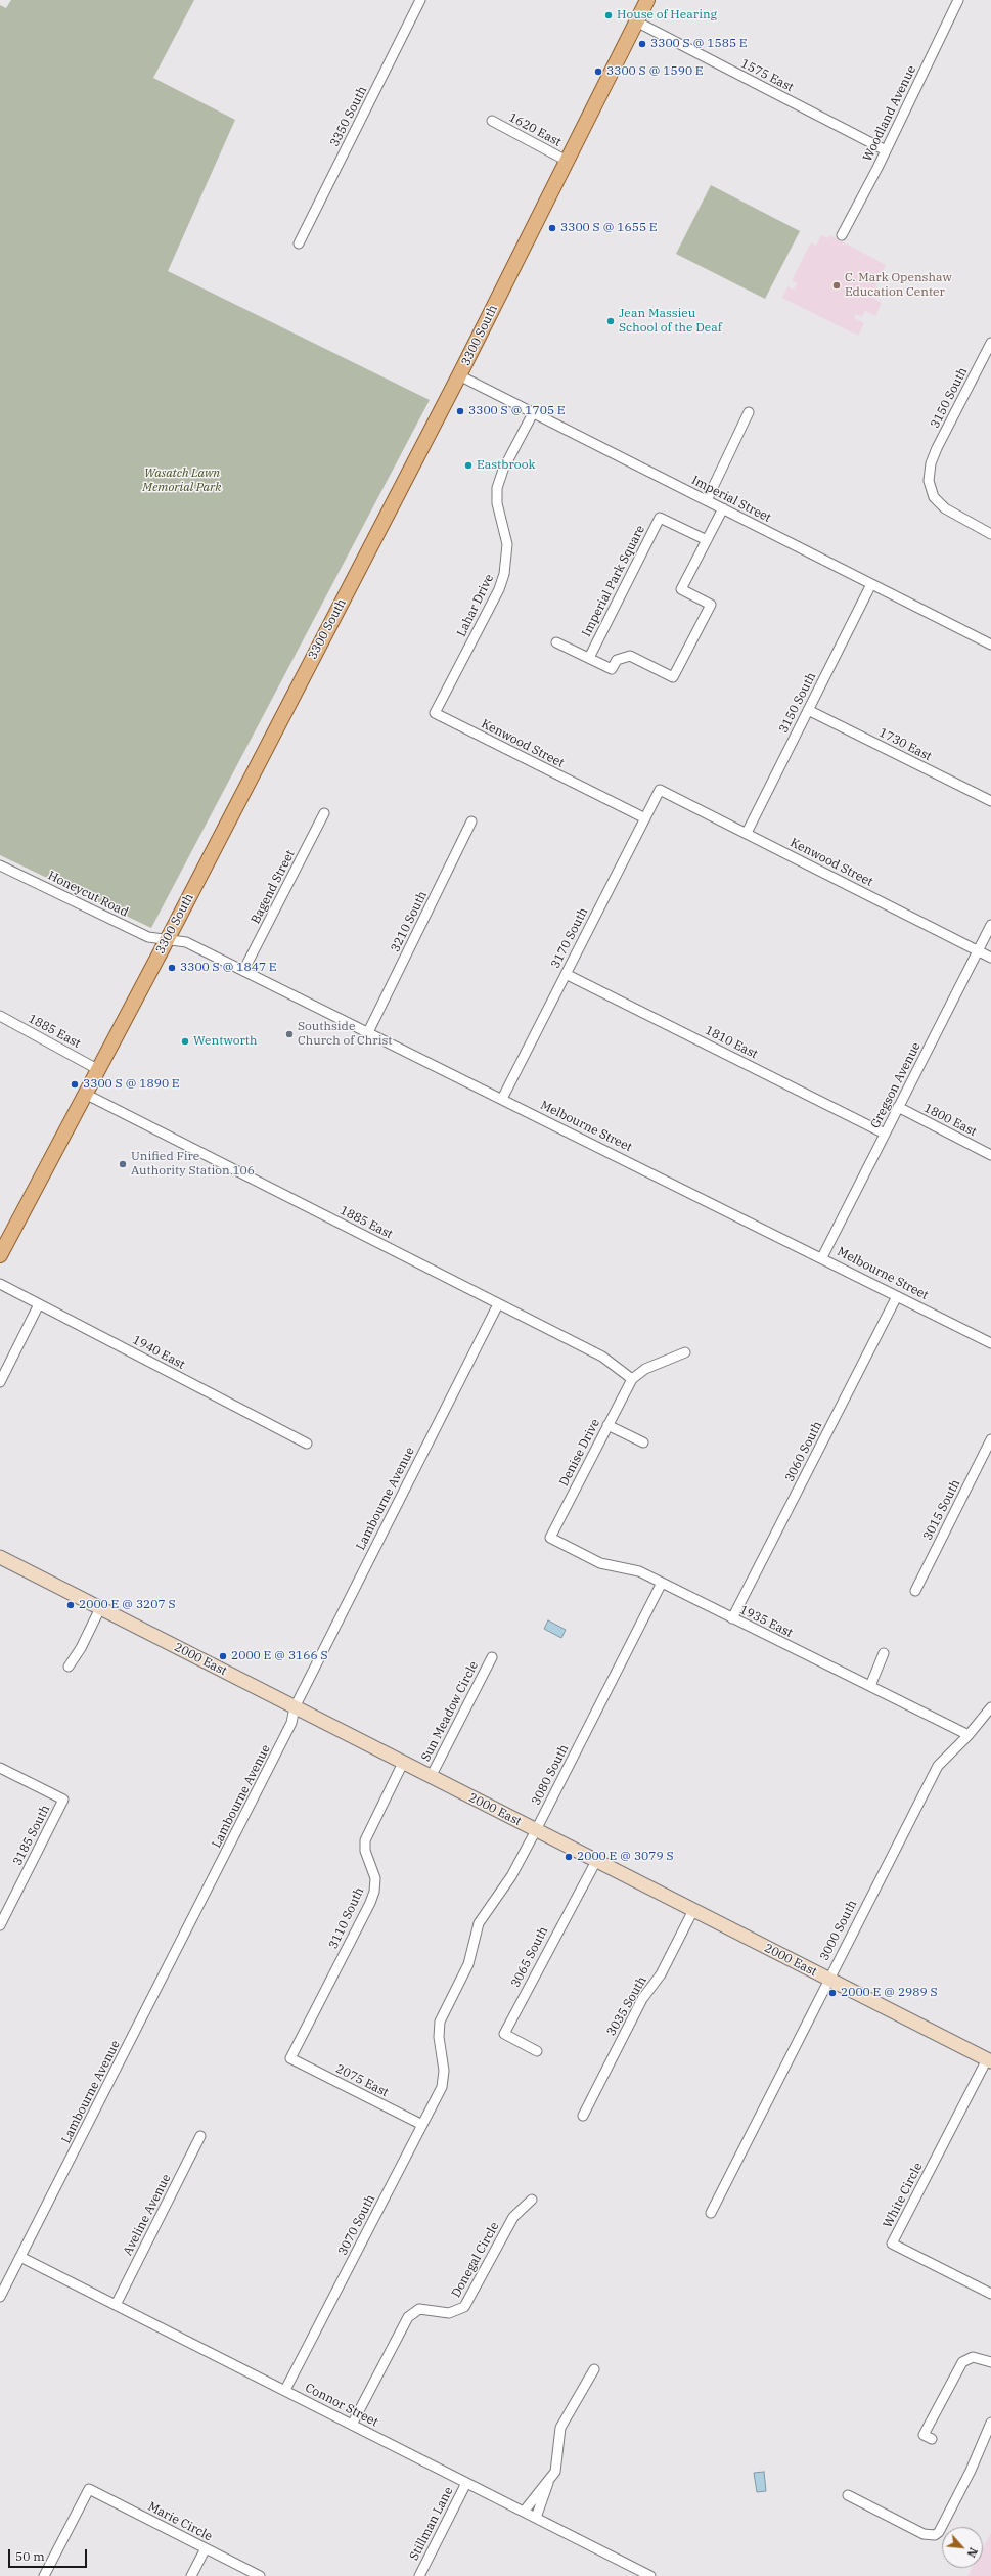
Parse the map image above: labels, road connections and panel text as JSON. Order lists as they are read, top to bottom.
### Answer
{
  "streets": {
    "main road": ["3300 South"],
    "street": [
      "1575 East",
      "Woodland Avenue",
      "3350 South",
      "1620 East",
      "3150 South",
      "Imperial Street",
      "Imperial Park Square",
      "Lahar Drive",
      "Kenwood Street",
      "1730 East",
      "Bagend Street",
      "Honeycut Road",
      "3210 South",
      "3170 South",
      "1885 East",
      "1810 East",
      "Gregson Avenue",
      "1800 East",
      "Melbourne Street",
      "1940 East",
      "3060 South",
      "Denise Drive",
      "Lambourne Avenue",
      "3015 South",
      "1935 East",
      "2000 East",
      "Sun Meadow Circle",
      "3080 South",
      "3185 South",
      "3110 South",
      "3000 South",
      "3065 South",
      "3035 South",
      "2075 East",
      "White Circle",
      "Aveline Avenue",
      "3070 South",
      "Donegal Circle",
      "Connor Street",
      "Marie Circle",
      "Stillman Lane"
    ]
  },
  "crossings": [
    ["1575 East", "Woodland Avenue"],
    ["1575 East", "3300 South"],
    ["1620 East", "3300 South"],
    ["3300 South", "Imperial Street"],
    ["3300 South", "Honeycut Road"],
    ["3300 South", "1885 East"],
    ["3300 South", "Melbourne Street"],
    ["3150 South", "Imperial Street"],
    ["3150 South", "Kenwood Street"],
    ["3150 South", "1730 East"],
    ["Imperial Street", "Lahar Drive"],
    ["Lahar Drive", "Kenwood Street"],
    ["Kenwood Street", "3170 South"],
    ["Kenwood Street", "Gregson Avenue"],
    ["Bagend Street", "Melbourne Street"],
    ["Honeycut Road", "Melbourne Street"],
    ["3210 South", "Melbourne Street"],
    ["3170 South", "1810 East"],
    ["3170 South", "Melbourne Street"],
    ["1885 East", "Denise Drive"],
    ["1885 East", "Lambourne Avenue"],
    ["1810 East", "Gregson Avenue"],
    ["Gregson Avenue", "1800 East"],
    ["Gregson Avenue", "Melbourne Street"],
    ["Melbourne Street", "3060 South"],
    ["3060 South", "1935 East"],
    ["Denise Drive", "1935 East"],
    ["Lambourne Avenue", "2000 East"],
    ["Lambourne Avenue", "Connor Street"],
    ["1935 East", "3080 South"],
    ["1935 East", "3000 South"],
    ["2000 East", "Sun Meadow Circle"],
    ["2000 East", "3080 South"],
    ["2000 East", "3110 South"],
    ["2000 East", "3000 South"],
    ["2000 East", "3065 South"],
    ["2000 East", "3035 South"],
    ["2000 East", "White Circle"],
    ["3080 South", "3070 South"],
    ["3110 South", "2075 East"],
    ["2075 East", "3070 South"],
    ["Aveline Avenue", "Connor Street"],
    ["3070 South", "Connor Street"],
    ["Donegal Circle", "Connor Street"],
    ["Connor Street", "Stillman Lane"]
  ],
  "parks": ["Wasatch Lawn Memorial Park"],
  "places": [
    "House of Hearing",
    "3300 S @ 1585 E",
    "3300 S @ 1590 E",
    "3300 S @ 1655 E",
    "C. Mark Openshaw Education Center",
    "Jean Massieu School of the Deaf",
    "3300 S @ 1705 E",
    "Eastbrook",
    "3300 S @ 1847 E",
    "Southside Church of Christ",
    "Wentworth",
    "3300 S @ 1890 E",
    "Unified Fire Authority Station 106",
    "2000 E @ 3207 S",
    "2000 E @ 3166 S",
    "2000 E @ 3079 S",
    "2000 E @ 2989 S"
  ],
  "scale_bar": "50 m",
  "north": "bottom right"
}
